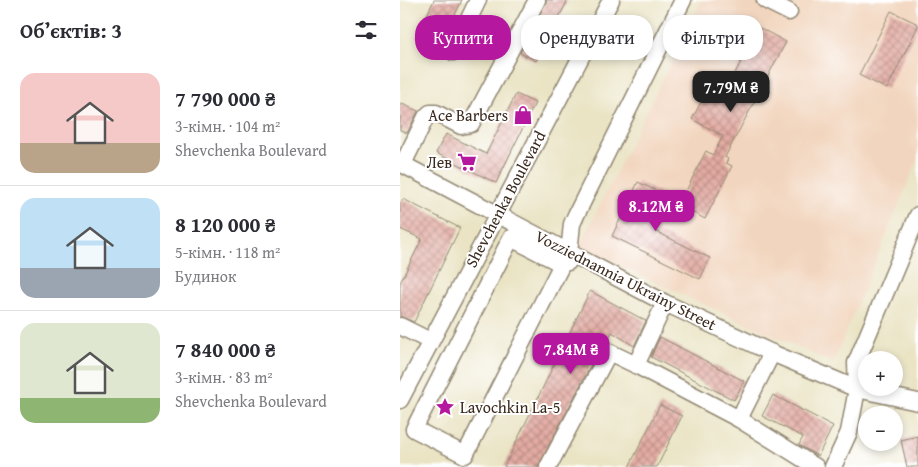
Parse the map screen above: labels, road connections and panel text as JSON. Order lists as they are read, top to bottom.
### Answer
{
  "streets": {
    "street": ["Shevchenka Boulevard", "Vozziednannia Ukrainy Street"]
  },
  "crossings": [
    ["Shevchenka Boulevard", "Vozziednannia Ukrainy Street"]
  ],
  "places": {
    "shop": ["Ace Barbers"],
    "supermarket": ["Лев"],
    "place": ["Lavochkin La-5"]
  },
  "page": {
    "heading": "Об’єктів: 3",
    "chip": ["Купити", "Орендувати", "Фільтри"],
    "list": [
      {
        "name": "7 790 000 ₴",
        "note": "3-кімн. · 104 m² · Shevchenka Boulevard"
      },
      {
        "name": "8 120 000 ₴",
        "note": "5-кімн. · 118 m² · Будинок"
      },
      {
        "name": "7 840 000 ₴",
        "note": "3-кімн. · 83 m² · Shevchenka Boulevard"
      }
    ],
    "price": ["7.79M ₴", "8.12M ₴", "7.84M ₴"],
    "map_buttons": ["+", "−"]
  }
}
